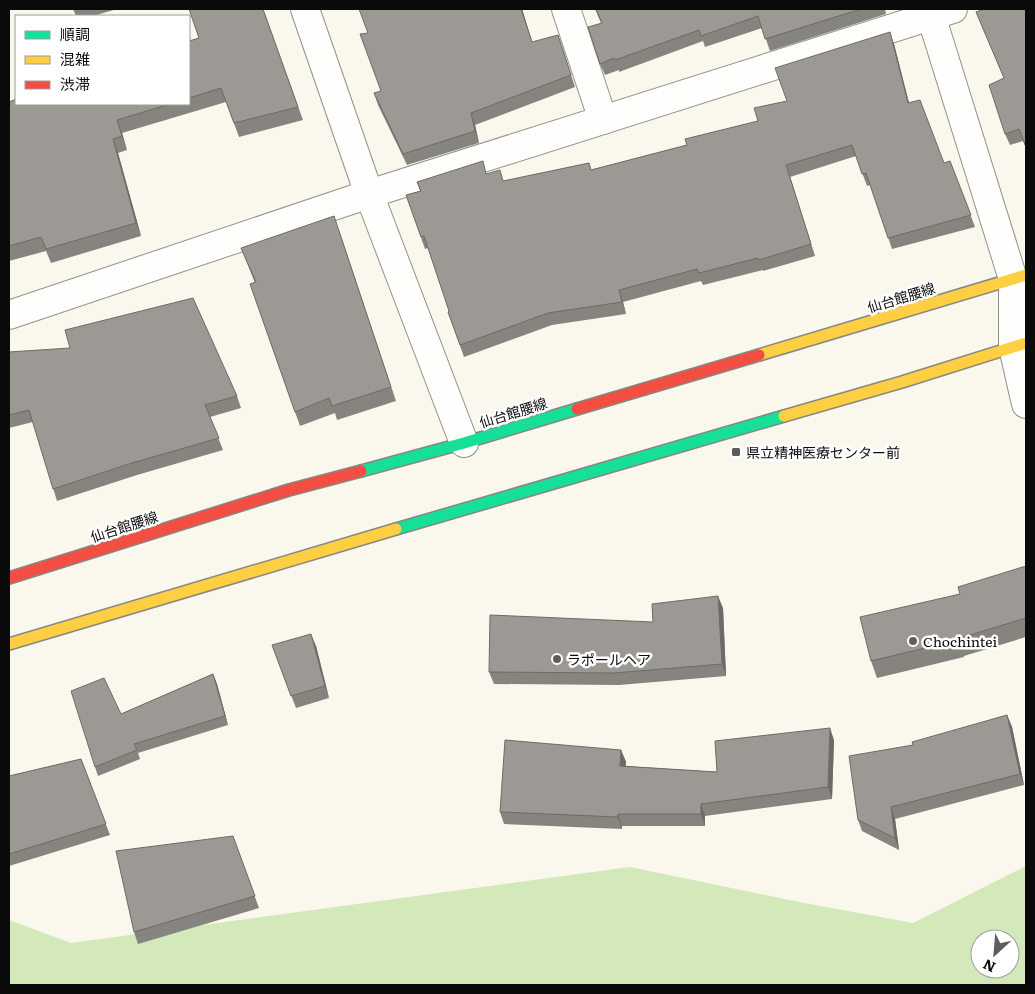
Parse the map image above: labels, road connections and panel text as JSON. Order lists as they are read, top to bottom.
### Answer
{
  "streets": {
    "main road": ["仙台館腰線"]
  },
  "places": {
    "transit": ["県立精神医療センター前"],
    "other": ["Chochintei", "ラポールヘア"]
  },
  "legend": ["順調", "混雑", "渋滞"],
  "north": "bottom left"
}
